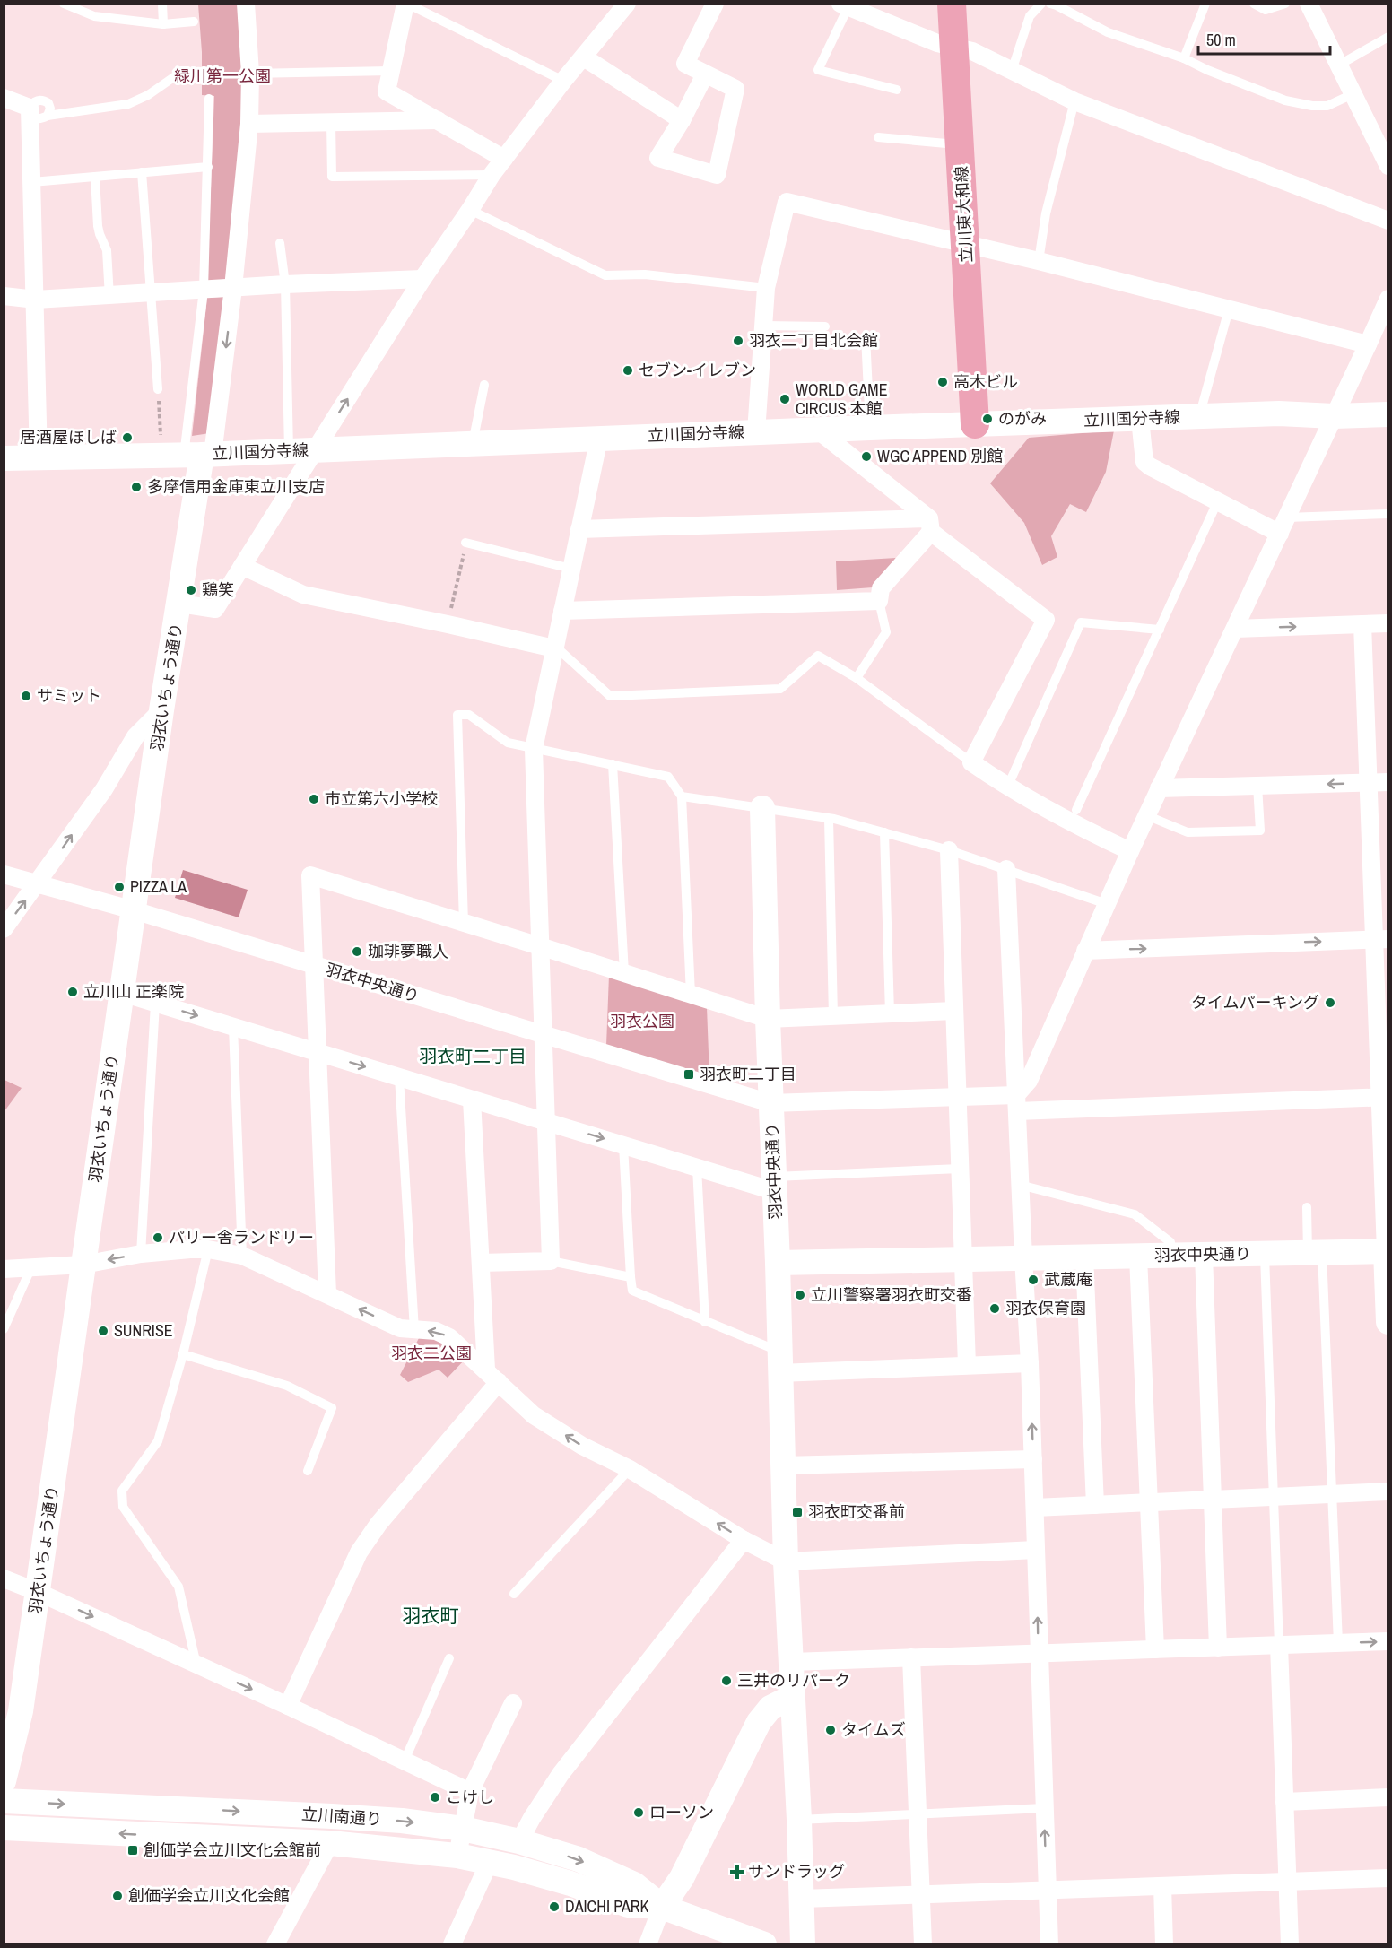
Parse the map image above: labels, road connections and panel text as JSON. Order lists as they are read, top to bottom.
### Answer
{
  "streets": {
    "main road": ["立川東大和線"],
    "street": [
      "立川国分寺線",
      "羽衣いちょう通り",
      "羽衣中央通り",
      "立川南通り"
    ]
  },
  "crossings": [
    ["立川東大和線", "立川国分寺線"],
    ["立川国分寺線", "羽衣いちょう通り"],
    ["羽衣いちょう通り", "羽衣中央通り"]
  ],
  "districts": ["羽衣町二丁目", "羽衣町"],
  "parks": ["緑川第一公園", "羽衣公園", "羽衣二公園"],
  "places": {
    "other": [
      "羽衣二丁目北会館",
      "セブン-イレブン",
      "高木ビル",
      "WORLD GAME CIRCUS 本館",
      "のがみ",
      "居酒屋ほしば",
      "WGC APPEND 別館",
      "多摩信用金庫東立川支店",
      "鶏笑",
      "サミット",
      "市立第六小学校",
      "PIZZA LA",
      "珈琲夢職人",
      "立川山 正楽院",
      "タイムパーキング",
      "パリー舎ランドリー",
      "武蔵庵",
      "立川警察署羽衣町交番",
      "羽衣保育園",
      "SUNRISE",
      "三井のリパーク",
      "タイムズ",
      "こけし",
      "ローソン",
      "創価学会立川文化会館",
      "DAICHI PARK"
    ],
    "transit": ["羽衣町二丁目", "羽衣町交番前", "創価学会立川文化会館前"],
    "health": ["サンドラッグ"]
  },
  "scale_bar": "50 m"
}
